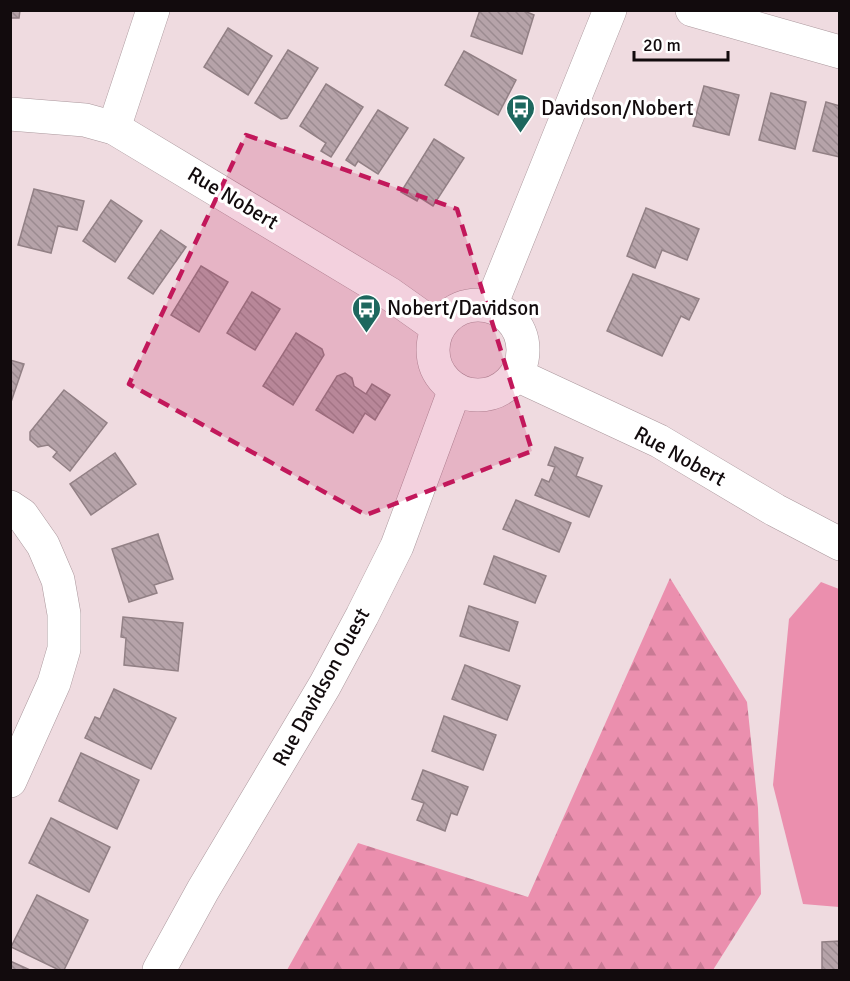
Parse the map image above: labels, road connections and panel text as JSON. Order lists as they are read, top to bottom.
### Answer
{
  "streets": {
    "street": ["Rue Nobert", "Rue Davidson Ouest"]
  },
  "crossings": [
    ["Rue Nobert", "Rue Davidson Ouest"]
  ],
  "places": {
    "bus stop": ["Davidson/Nobert", "Nobert/Davidson"]
  },
  "scale_bar": "20 m"
}
